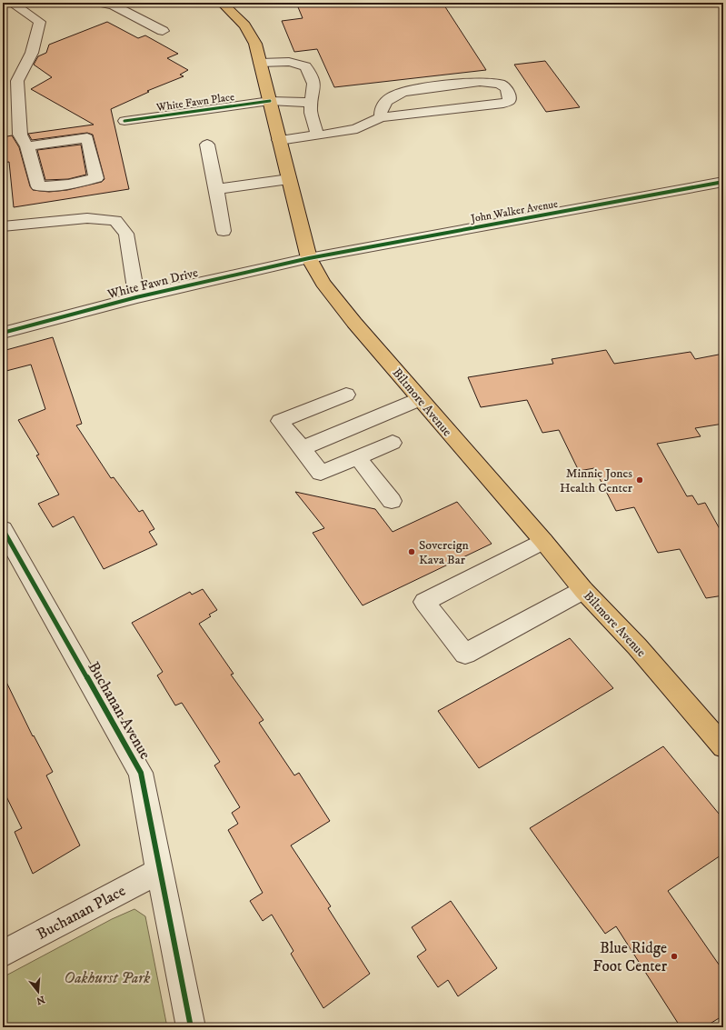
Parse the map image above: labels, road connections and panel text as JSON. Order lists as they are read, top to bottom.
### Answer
{
  "streets": {
    "main road": ["Biltmore Avenue"],
    "street": [
      "White Fawn Place",
      "John Walker Avenue",
      "White Fawn Drive",
      "Buchanan Avenue",
      "Buchanan Place"
    ]
  },
  "crossings": [
    ["White Fawn Place", "Biltmore Avenue"],
    ["John Walker Avenue", "White Fawn Drive"],
    ["John Walker Avenue", "Biltmore Avenue"],
    ["White Fawn Drive", "Biltmore Avenue"],
    ["Buchanan Avenue", "Buchanan Place"]
  ],
  "parks": ["Oakhurst Park"],
  "places": ["Minnie Jones Health Center", "Sovereign Kava Bar", "Blue Ridge Foot Center"],
  "north": "bottom"
}
